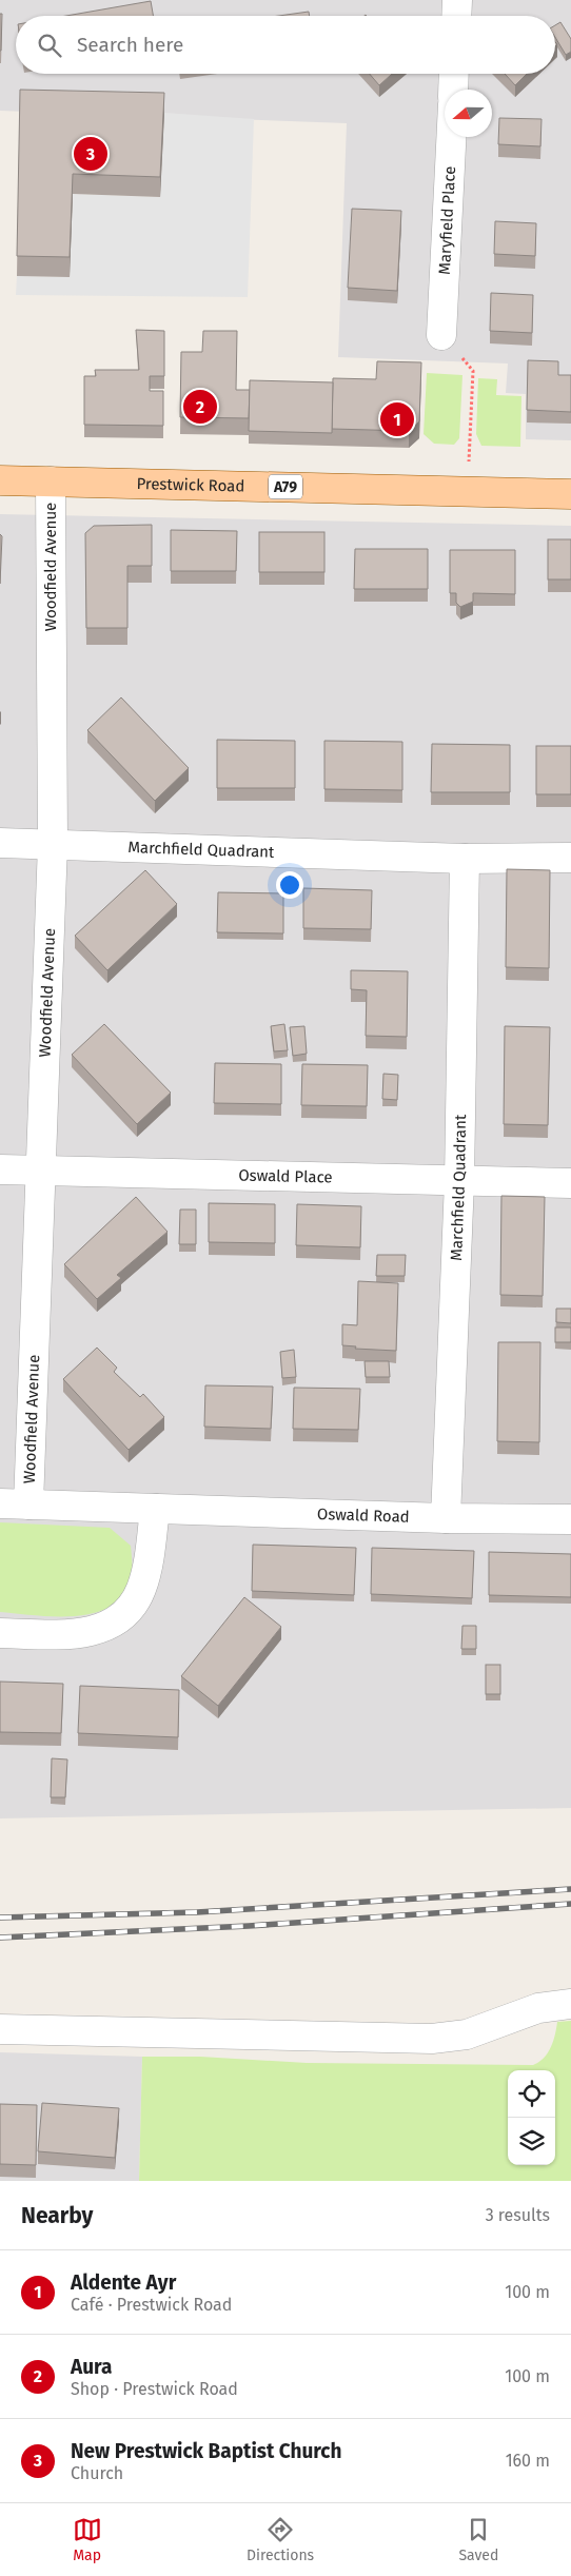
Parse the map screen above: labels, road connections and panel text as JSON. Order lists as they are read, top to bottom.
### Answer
{
  "streets": {
    "main road": ["Prestwick Road", "A79"],
    "street": [
      "Maryfield Place",
      "Woodfield Avenue",
      "Marchfield Quadrant",
      "Oswald Place",
      "Oswald Road"
    ]
  },
  "crossings": [
    ["Prestwick Road", "Woodfield Avenue"],
    ["Woodfield Avenue", "Marchfield Quadrant"],
    ["Woodfield Avenue", "Oswald Place"],
    ["Woodfield Avenue", "Oswald Road"],
    ["Marchfield Quadrant", "Oswald Place"],
    ["Marchfield Quadrant", "Oswald Road"]
  ],
  "north": "left",
  "page": {
    "search": "Search here",
    "pins": ["3", "2", "1"],
    "heading": ["Nearby", "3 results"],
    "list": [
      {
        "mark": "1",
        "name": "Aldente Ayr",
        "note": "Café · Prestwick Road",
        "value": "100 m"
      },
      {
        "mark": "2",
        "name": "Aura",
        "note": "Shop · Prestwick Road",
        "value": "100 m"
      },
      {
        "mark": "3",
        "name": "New Prestwick Baptist Church",
        "note": "Church",
        "value": "160 m"
      }
    ],
    "nav": ["Map", "Directions", "Saved"]
  }
}
